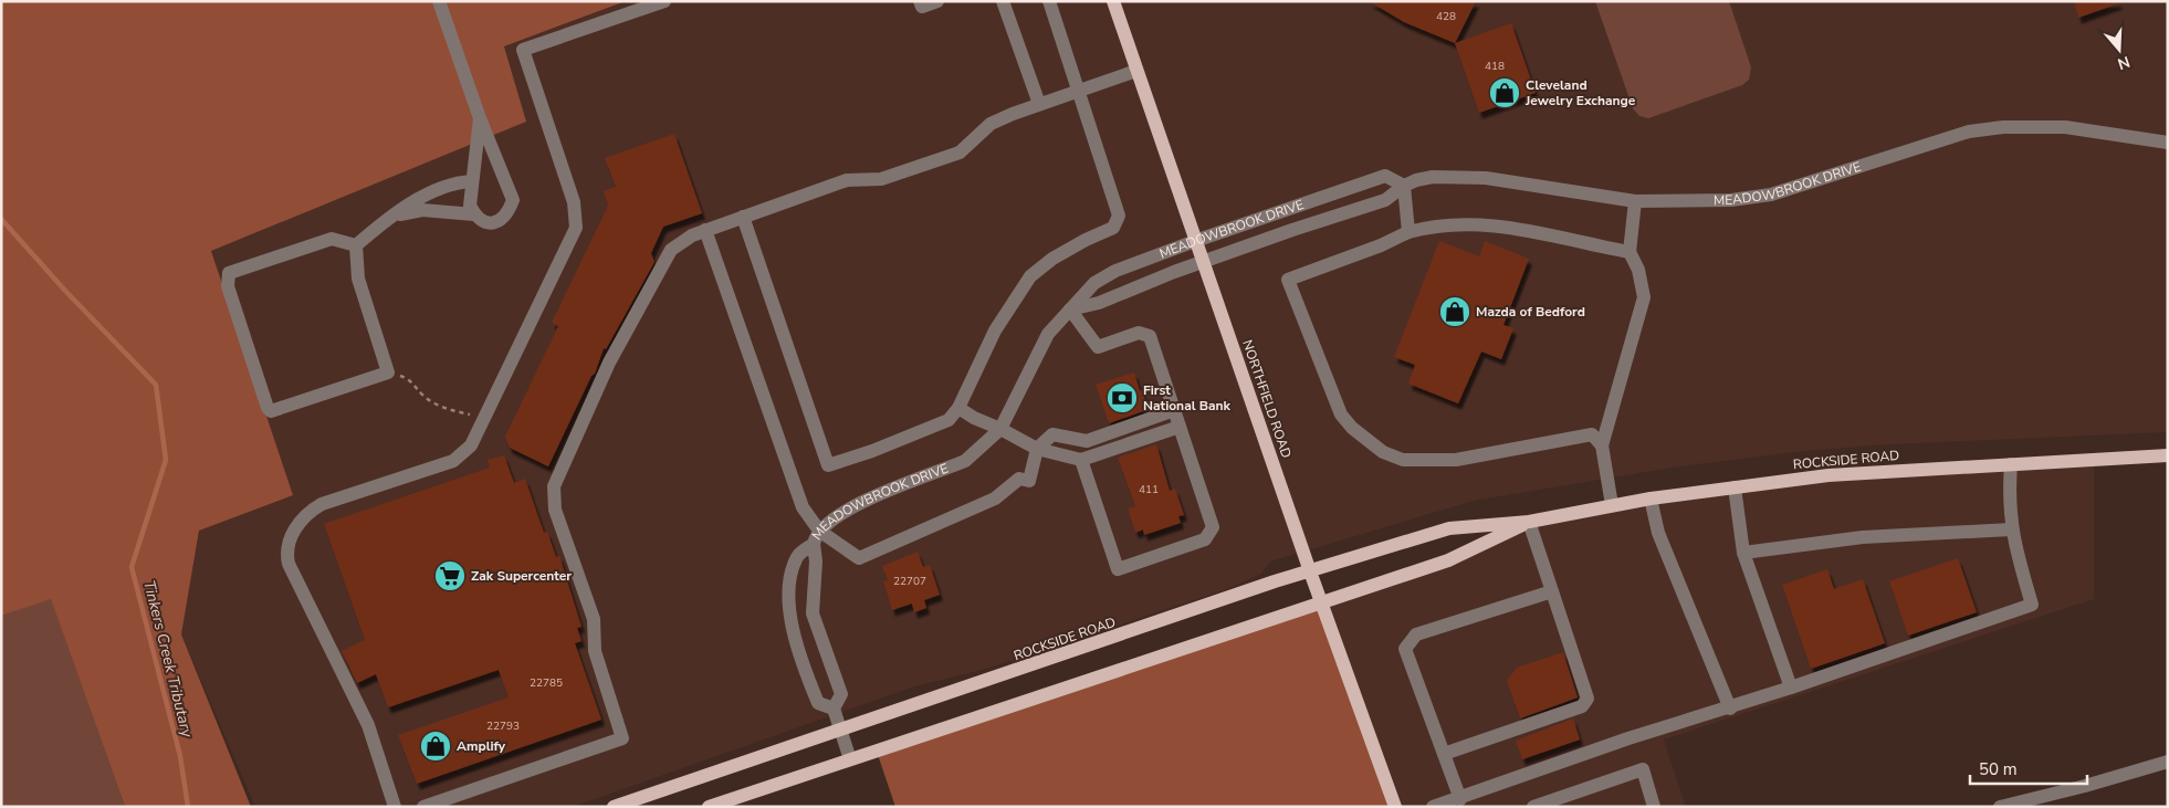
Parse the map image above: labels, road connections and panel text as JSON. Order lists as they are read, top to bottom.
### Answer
{
  "streets": {
    "main road": ["NORTHFIELD ROAD", "ROCKSIDE ROAD"],
    "street": ["MEADOWBROOK DRIVE"]
  },
  "crossings": [
    ["MEADOWBROOK DRIVE", "NORTHFIELD ROAD"],
    ["MEADOWBROOK DRIVE", "ROCKSIDE ROAD"],
    ["NORTHFIELD ROAD", "ROCKSIDE ROAD"]
  ],
  "water": ["Tinkers Creek Tributary"],
  "places": {
    "shop": ["Cleveland Jewelry Exchange", "Mazda of Bedford", "Amplify"],
    "bank": ["First National Bank"],
    "supermarket": ["Zak Supercenter"]
  },
  "house_numbers": [
    "428",
    "418",
    "411",
    "22707",
    "22785",
    "22793"
  ],
  "scale_bar": "50 m",
  "north": "bottom"
}
